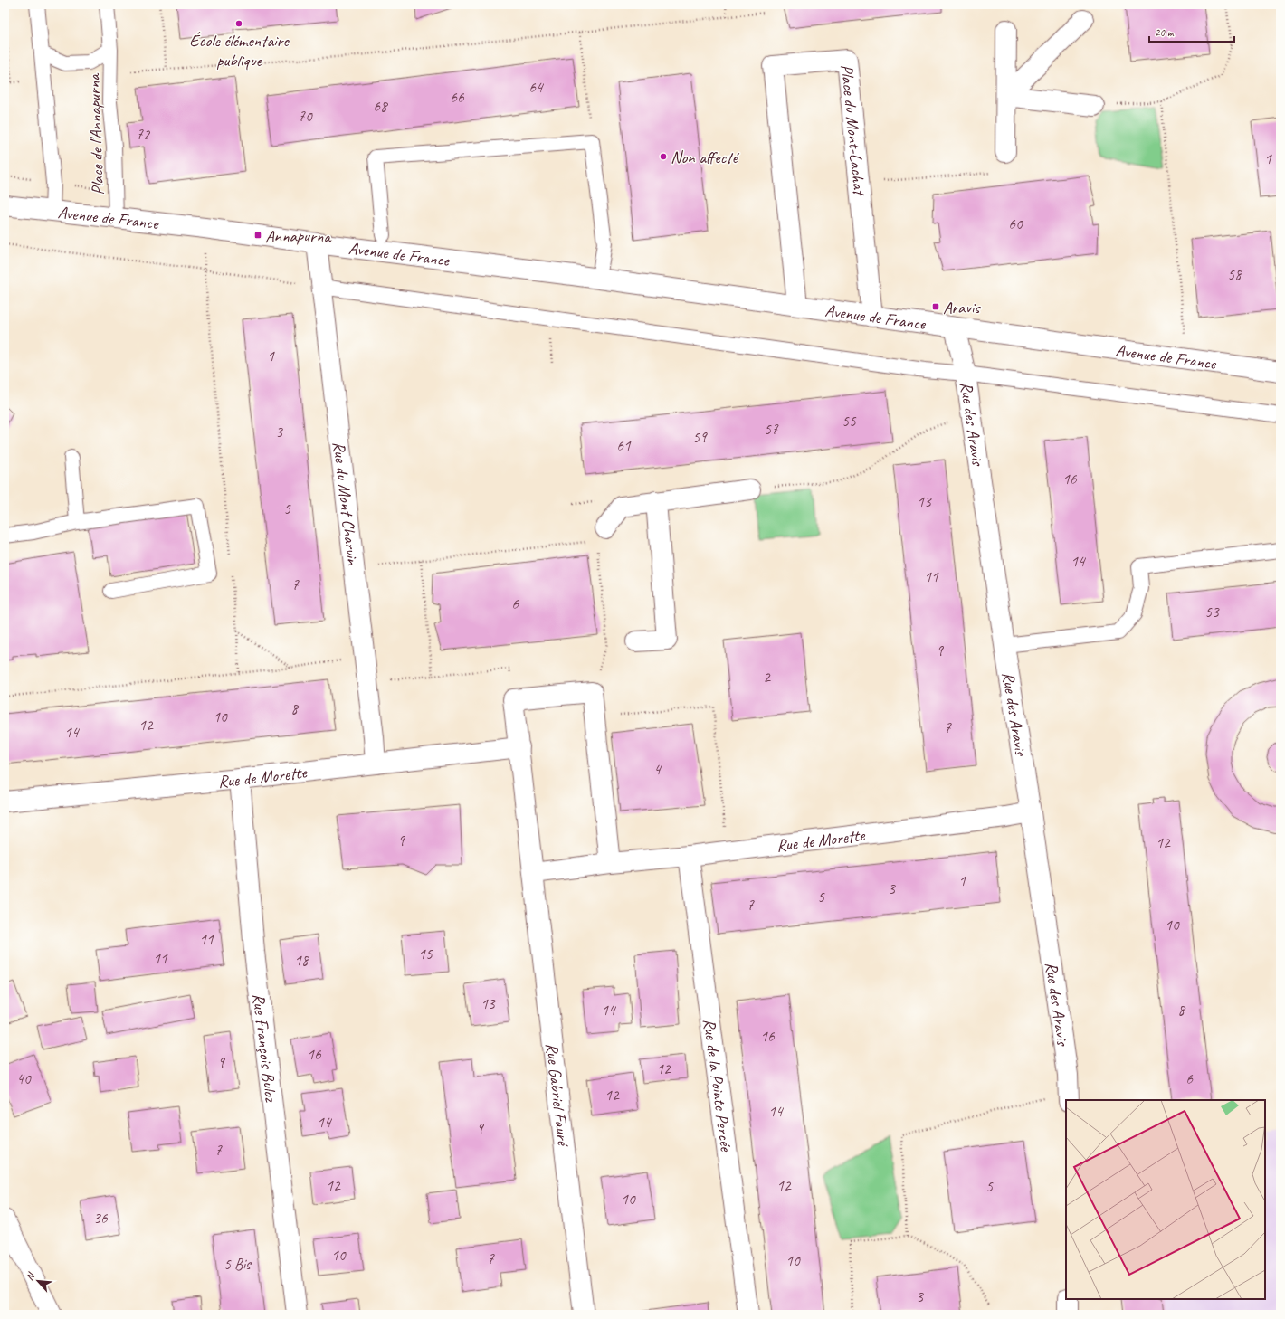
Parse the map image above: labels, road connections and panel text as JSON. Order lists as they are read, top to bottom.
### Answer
{
  "streets": {
    "street": [
      "Place du Mont-Lachat",
      "Avenue de France",
      "Rue des Aravis",
      "Rue du Mont Charvin",
      "Rue de Morette",
      "Rue François Buloz",
      "Rue de la Pointe Percée",
      "Rue Gabriel Fauré"
    ],
    "lane": ["Place de l'Annapurna"]
  },
  "crossings": [
    ["Place du Mont-Lachat", "Avenue de France"],
    ["Place de l'Annapurna", "Avenue de France"],
    ["Avenue de France", "Rue des Aravis"],
    ["Avenue de France", "Rue du Mont Charvin"],
    ["Rue des Aravis", "Rue de Morette"],
    ["Rue du Mont Charvin", "Rue de Morette"],
    ["Rue de Morette", "Rue François Buloz"],
    ["Rue de Morette", "Rue de la Pointe Percée"],
    ["Rue de Morette", "Rue Gabriel Fauré"]
  ],
  "places": {
    "other": ["École élémentaire publique", "Non affecté"],
    "transit": ["Annapurna", "Aravis"]
  },
  "house_numbers": [
    "64",
    "66",
    "68",
    "70",
    "72",
    "1",
    "60",
    "58",
    "1",
    "55",
    "57",
    "3",
    "59",
    "61",
    "16",
    "13",
    "5",
    "14",
    "11",
    "7",
    "6",
    "53",
    "9",
    "2",
    "8",
    "10",
    "12",
    "7",
    "14",
    "4",
    "9",
    "12",
    "1",
    "3",
    "5",
    "7",
    "10",
    "11",
    "15",
    "11",
    "18",
    "13",
    "14",
    "8",
    "16",
    "16",
    "9",
    "12",
    "40",
    "6",
    "12",
    "14",
    "14",
    "9",
    "7",
    "12",
    "12",
    "5",
    "10",
    "36",
    "10",
    "7",
    "10",
    "5 Bis",
    "3"
  ],
  "scale_bar": "20 m",
  "north": "top left"
}
